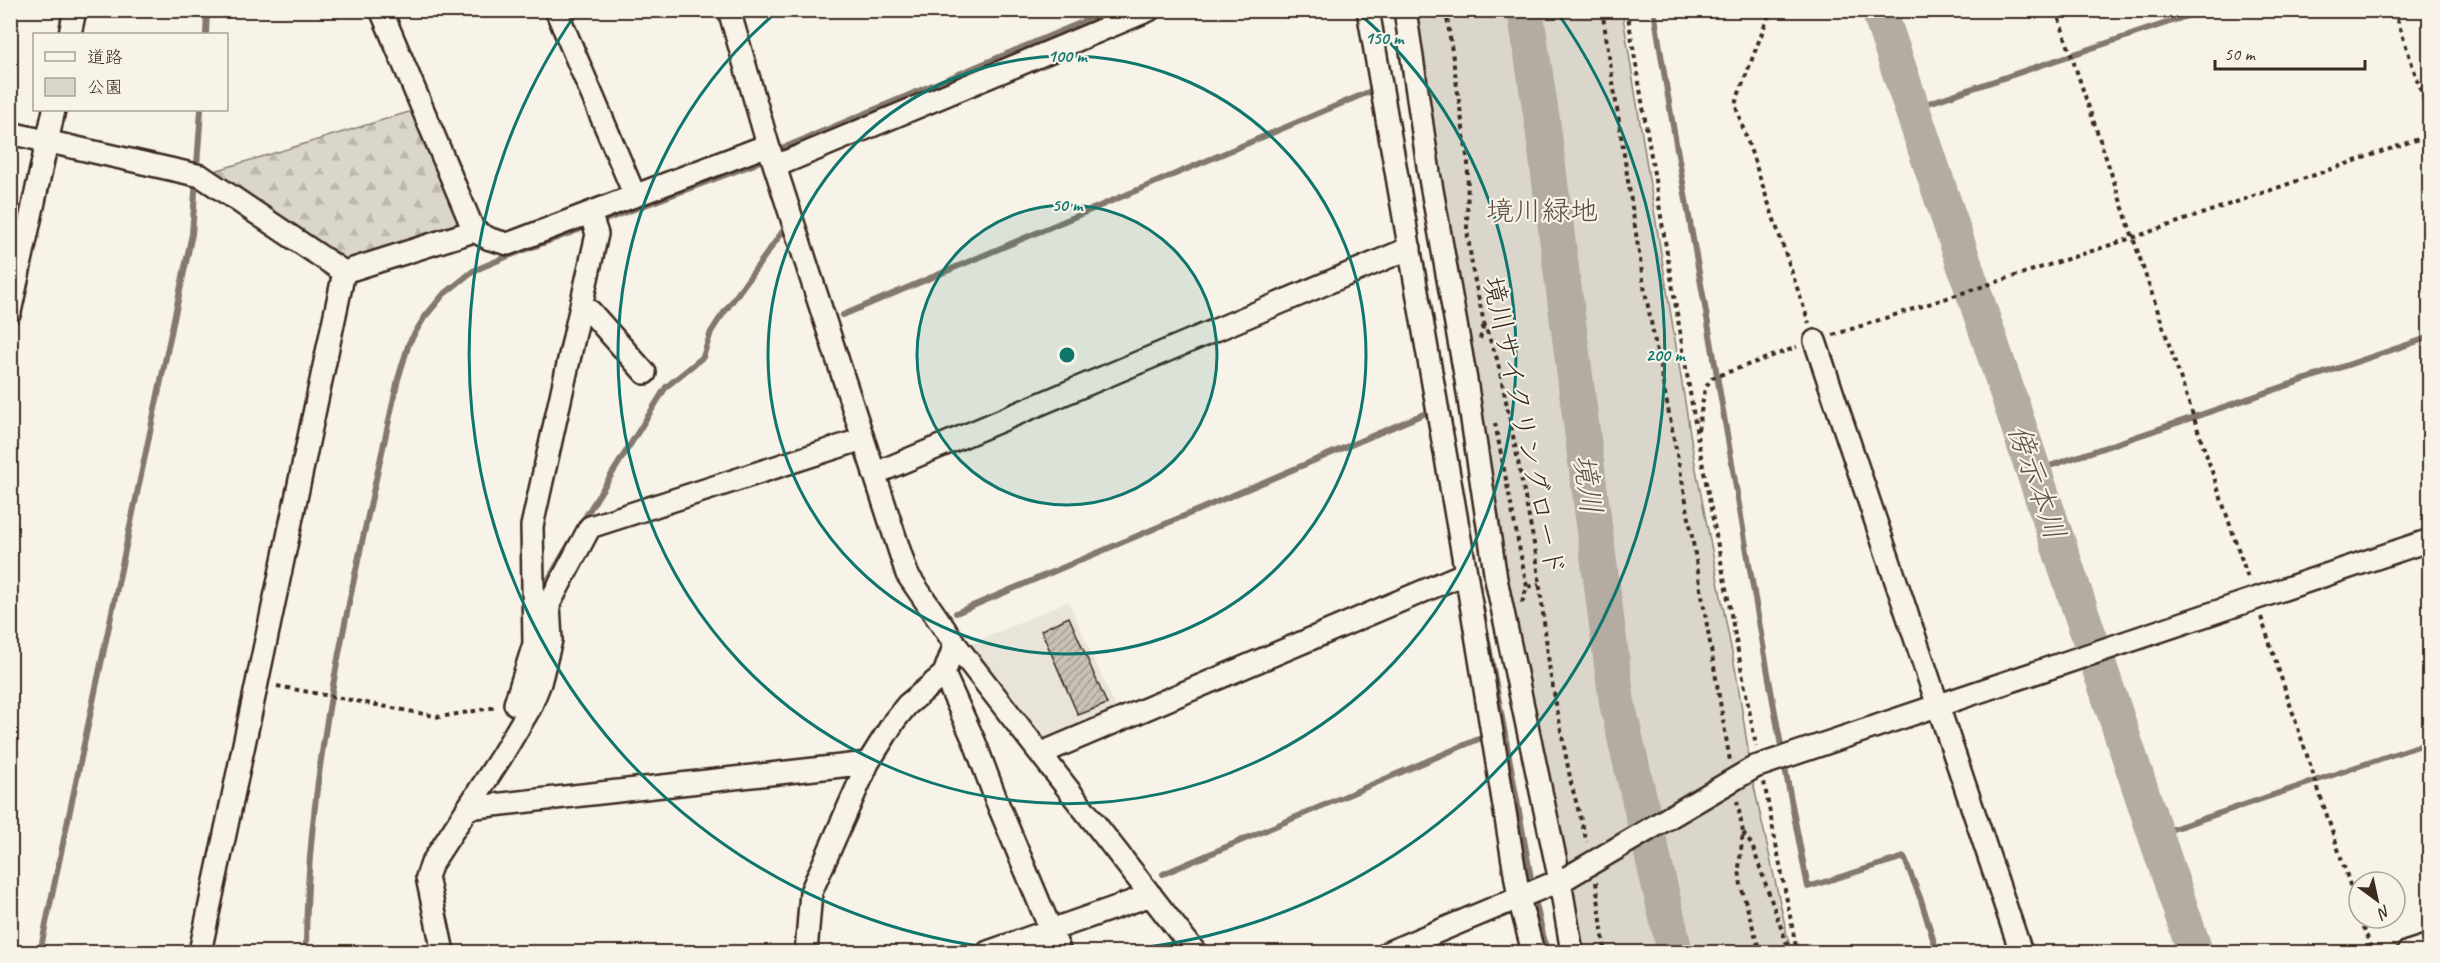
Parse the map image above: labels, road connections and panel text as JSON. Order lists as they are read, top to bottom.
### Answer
{
  "streets": {
    "path": ["境川サイクリングロード"]
  },
  "water": ["傍示本川", "境川"],
  "parks": ["境川緑地"],
  "legend": ["道路", "公園"],
  "scale_bar": "50 m",
  "north": "bottom right",
  "rings": [
    "150 m",
    "100 m",
    "50 m",
    "200 m"
  ]
}
